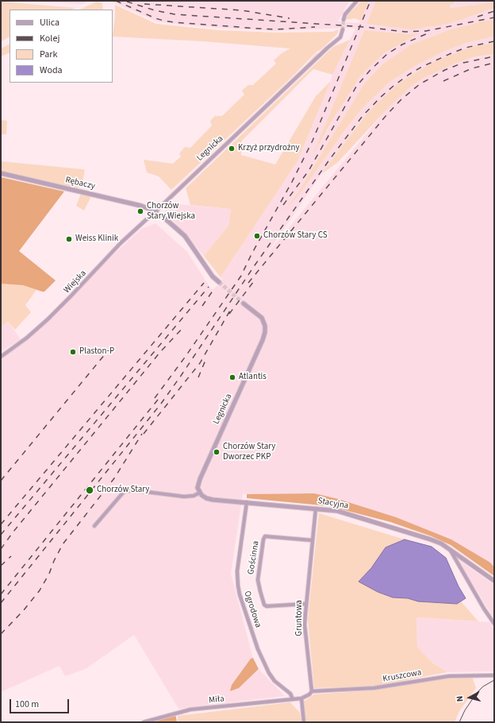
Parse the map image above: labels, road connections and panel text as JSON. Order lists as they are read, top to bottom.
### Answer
{
  "streets": {
    "street": [
      "Legnicka",
      "Rębaczy",
      "Wiejska",
      "Stacyjna",
      "Gościnna",
      "Ogrodowa",
      "Gruntowa",
      "Kruszcowa",
      "Miła"
    ]
  },
  "crossings": [
    ["Legnicka", "Rębaczy"],
    ["Legnicka", "Wiejska"],
    ["Legnicka", "Stacyjna"],
    ["Rębaczy", "Wiejska"],
    ["Stacyjna", "Ogrodowa"],
    ["Stacyjna", "Gruntowa"],
    ["Gościnna", "Gruntowa"],
    ["Ogrodowa", "Miła"],
    ["Gruntowa", "Kruszcowa"]
  ],
  "places": [
    "Krzyż przydrożny",
    "Chorzów Stary Wiejska",
    "Chorzów Stary CS",
    "Weiss Klinik",
    "Plaston-P",
    "Atlantis",
    "Chorzów Stary Dworzec PKP",
    "Chorzów Stary"
  ],
  "legend": [
    "Ulica",
    "Kolej",
    "Park",
    "Woda"
  ],
  "scale_bar": "100 m",
  "north": "left"
}
